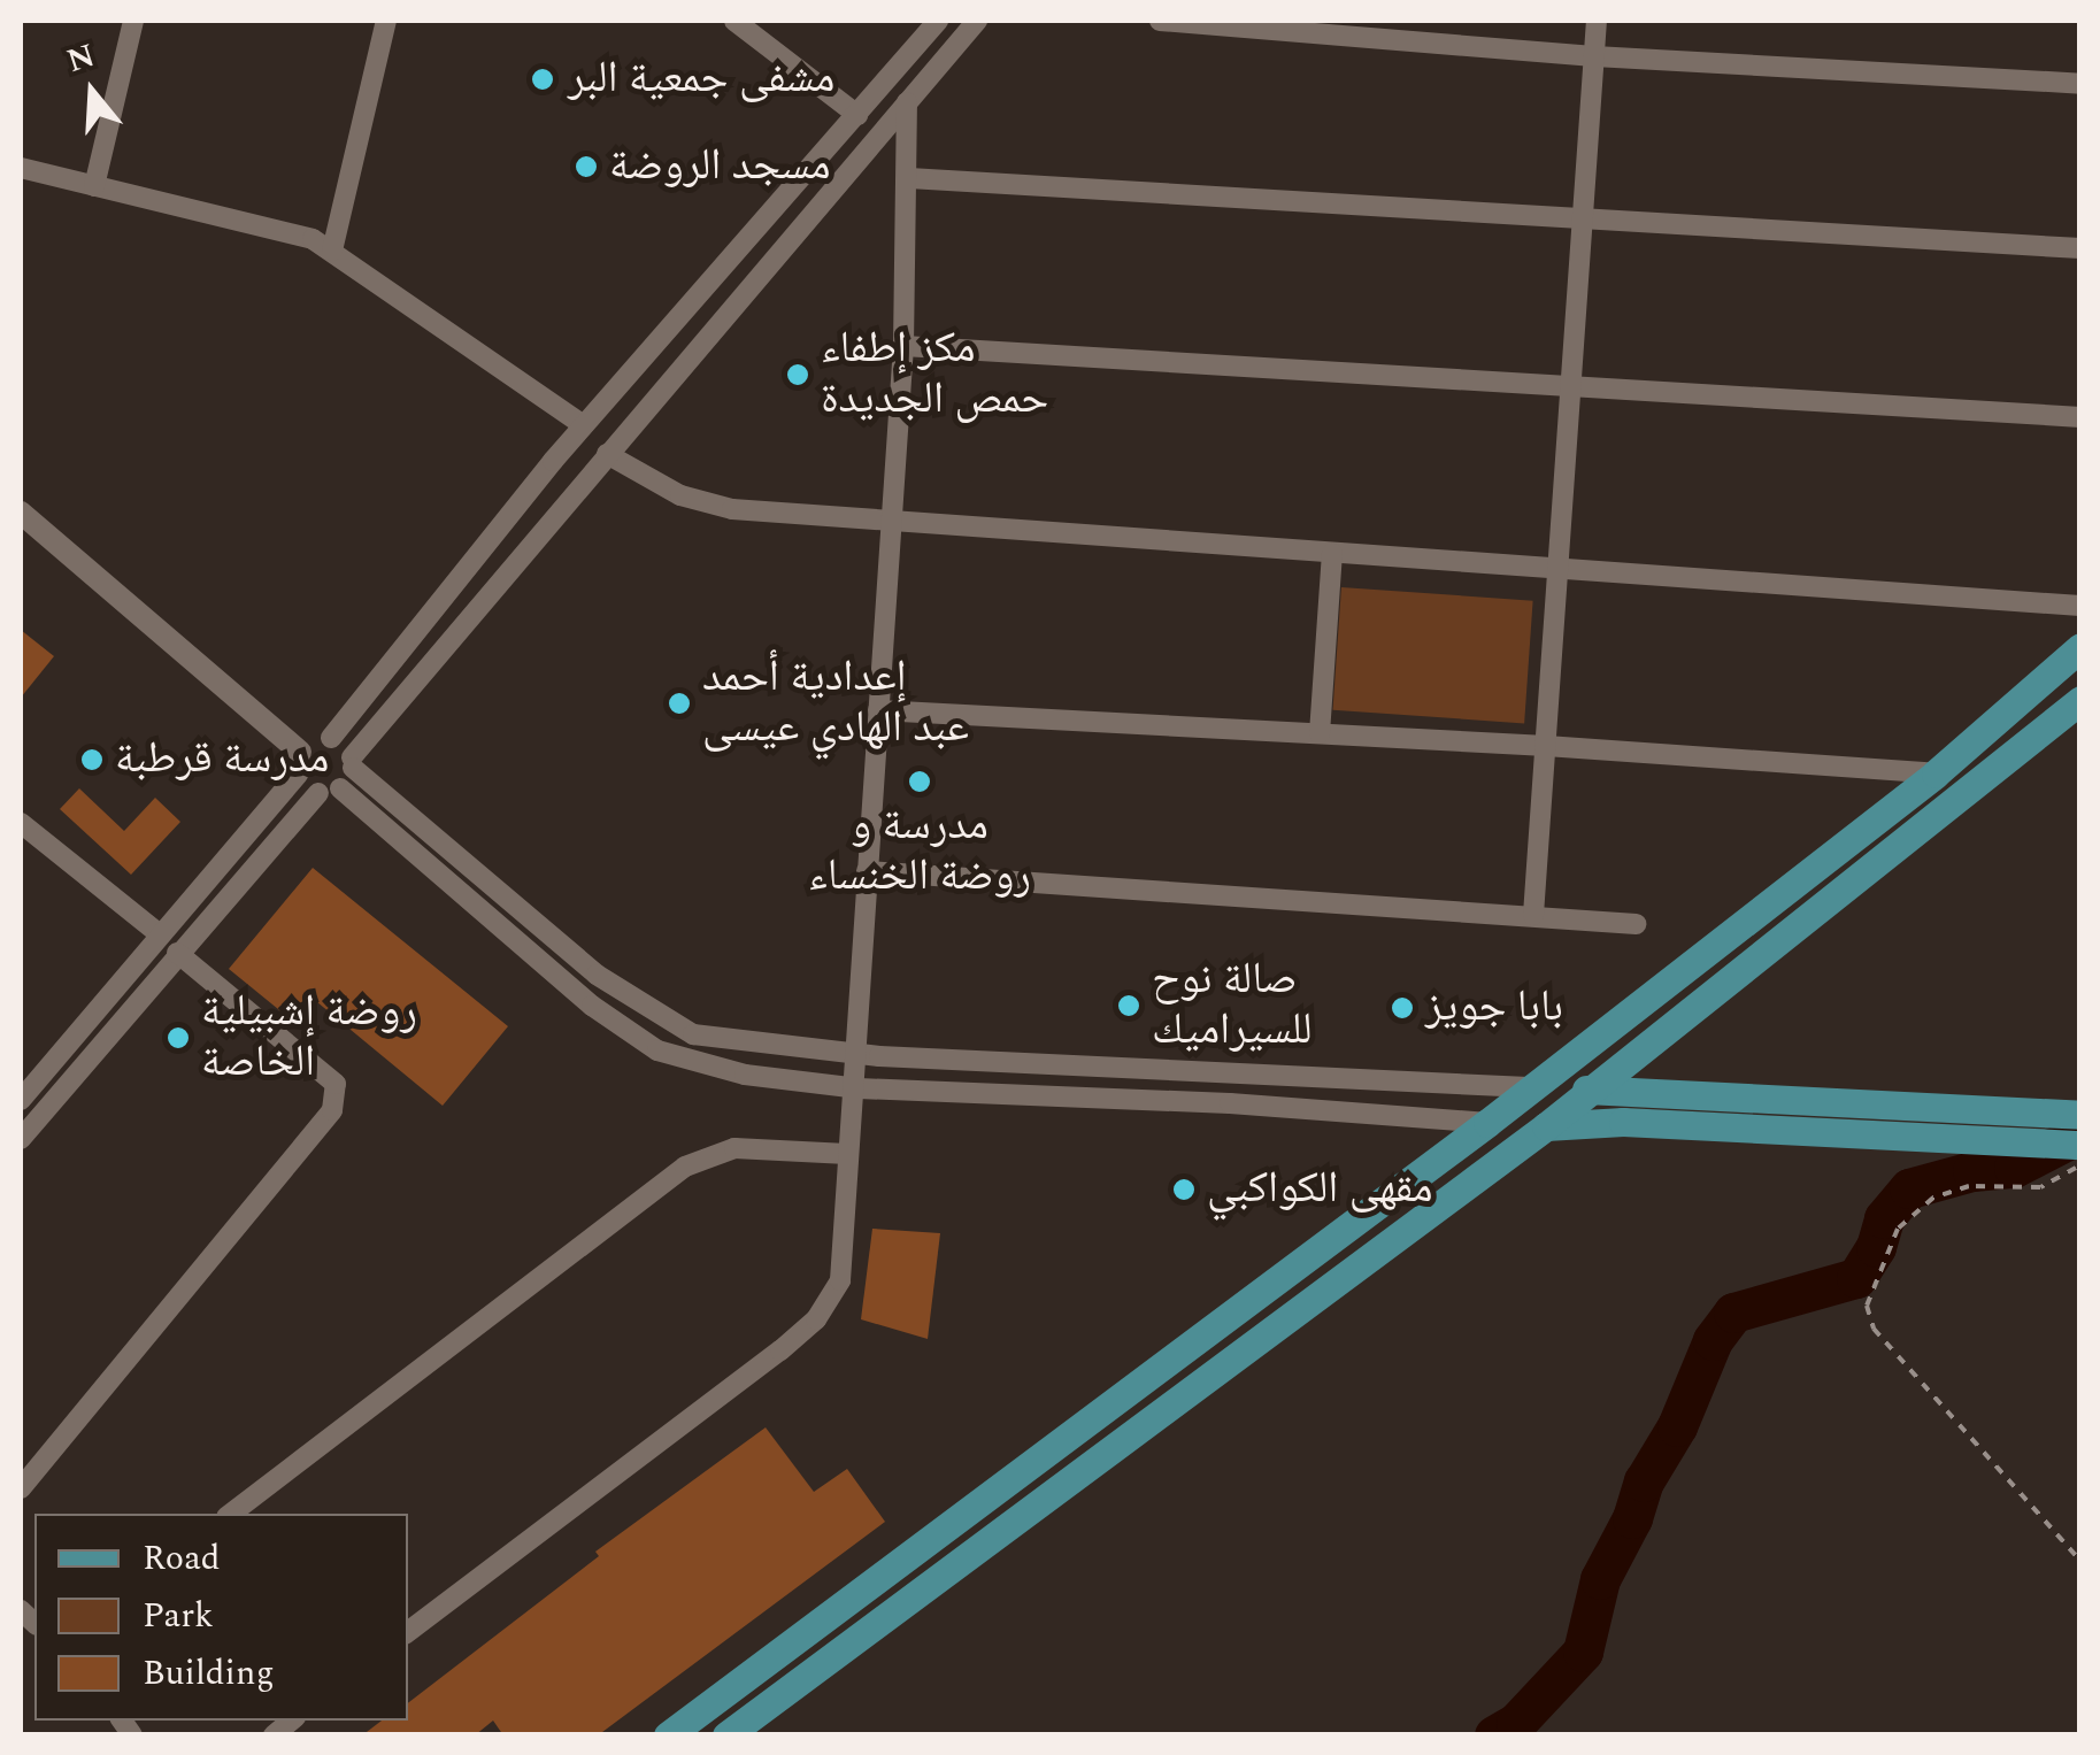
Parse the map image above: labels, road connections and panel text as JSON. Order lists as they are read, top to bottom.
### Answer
{
  "places": [
    "مشفى جمعية البر",
    "مسجد الروضة",
    "مكز إطفاء حمص الجديدة",
    "إعدادية أحمد عبد الهادي عيسى",
    "مدرسة قرطبة",
    "مدرسة و روضة الخنساء",
    "صالة نوح للسيراميك",
    "بابا جويز",
    "روضة إشبيلية الخاصة",
    "مقهى الكواكبي"
  ],
  "legend": ["Road", "Park", "Building"],
  "north": "top"
}
